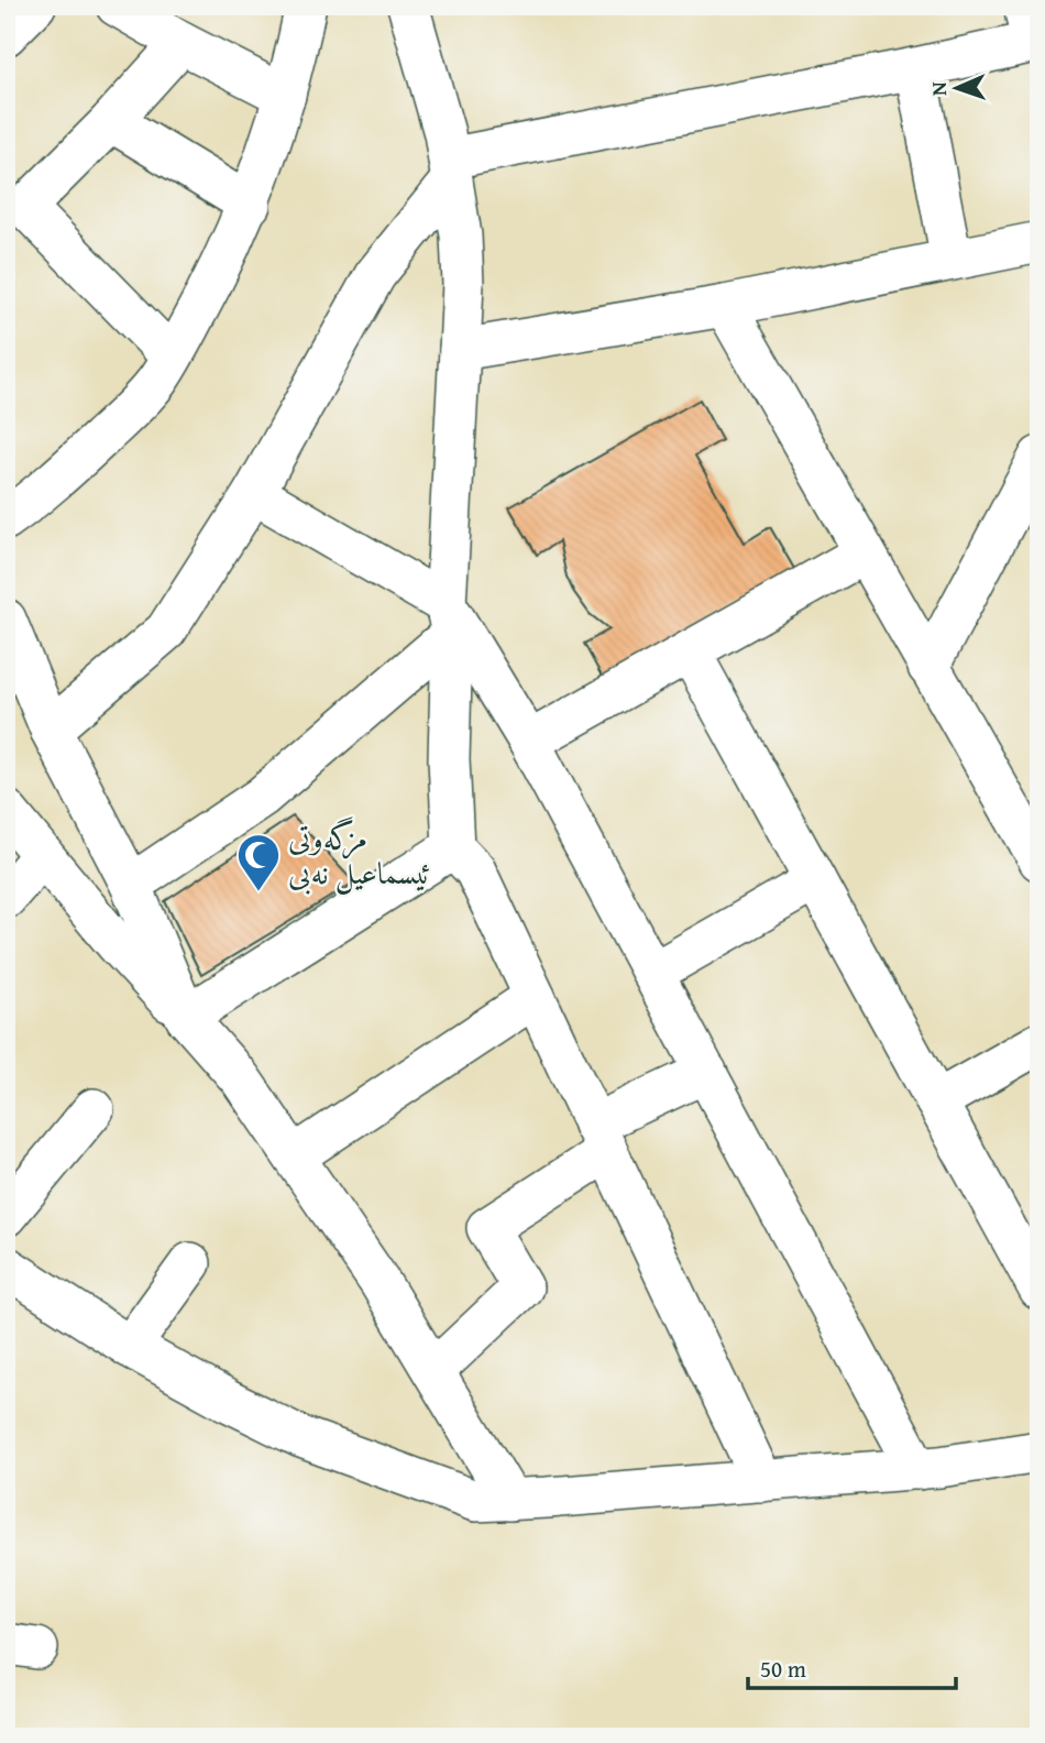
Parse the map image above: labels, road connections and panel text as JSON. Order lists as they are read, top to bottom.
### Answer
{
  "places": {
    "mosque": ["مزگەوتی ئیسماعیل نەبی"]
  },
  "scale_bar": "50 m",
  "north": "left"
}
